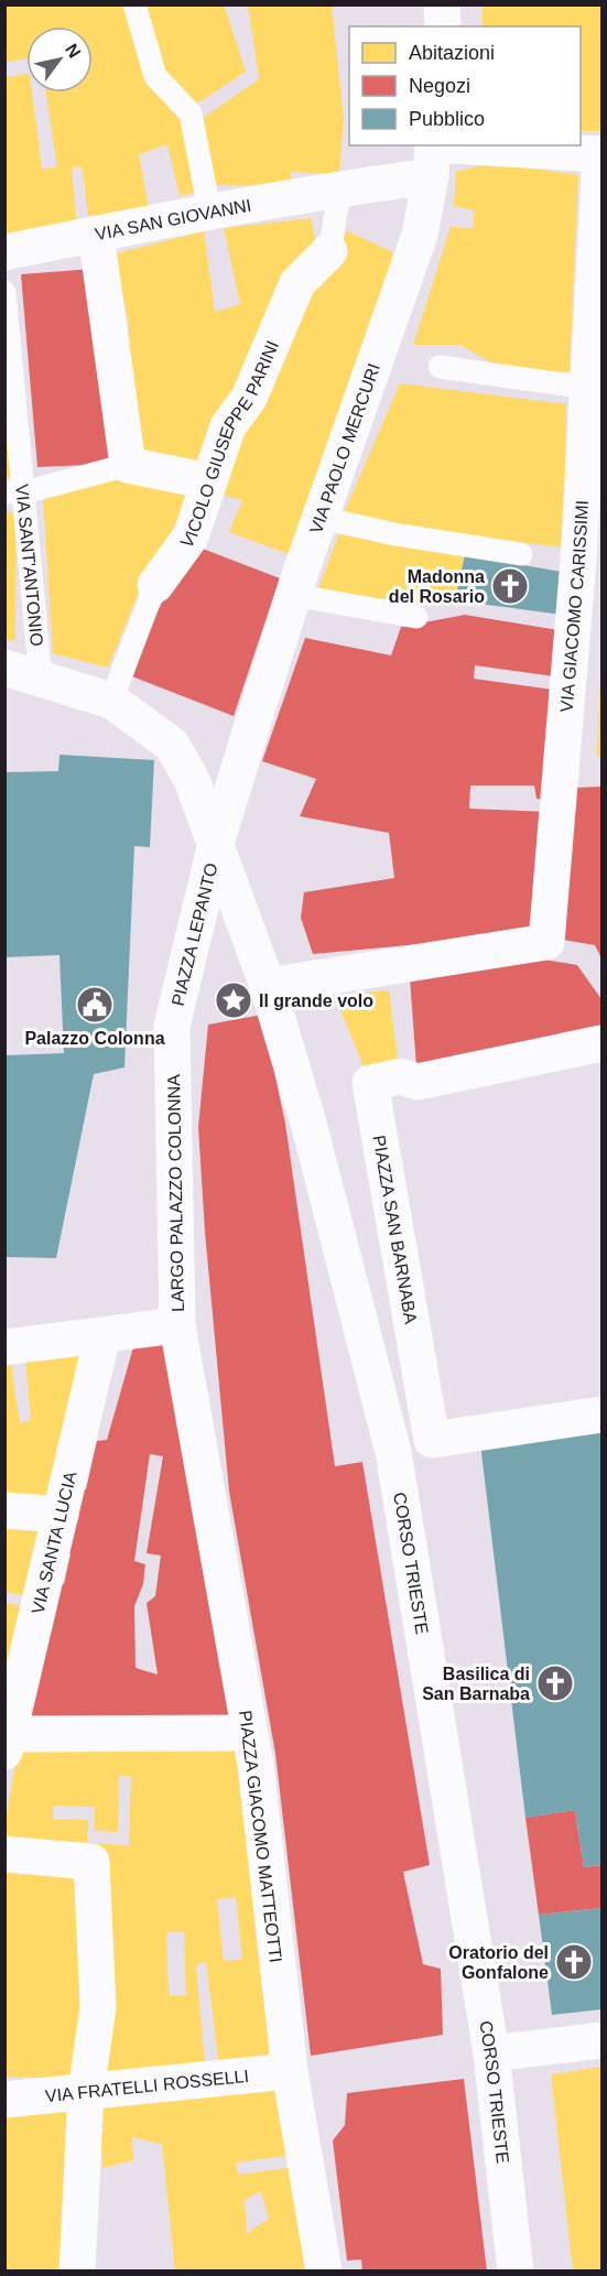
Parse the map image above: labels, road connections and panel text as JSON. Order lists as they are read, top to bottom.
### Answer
{
  "streets": {
    "street": [
      "VIA SAN GIOVANNI",
      "VICOLO GIUSEPPE PARINI",
      "VIA PAOLO MERCURI",
      "VIA GIACOMO CARISSIMI",
      "PIAZZA LEPANTO",
      "LARGO PALAZZO COLONNA",
      "PIAZZA SAN BARNABA",
      "VIA SANTA LUCIA",
      "CORSO TRIESTE",
      "PIAZZA GIACOMO MATTEOTTI",
      "VIA FRATELLI ROSSELLI"
    ],
    "lane": ["VIA SANT'ANTONIO"]
  },
  "crossings": [
    ["VIA SAN GIOVANNI", "VICOLO GIUSEPPE PARINI"],
    ["VIA SAN GIOVANNI", "VIA PAOLO MERCURI"],
    ["VIA SAN GIOVANNI", "VIA GIACOMO CARISSIMI"],
    ["VIA PAOLO MERCURI", "VIA GIACOMO CARISSIMI"],
    ["VIA PAOLO MERCURI", "PIAZZA LEPANTO"],
    ["VIA GIACOMO CARISSIMI", "PIAZZA LEPANTO"],
    ["VIA GIACOMO CARISSIMI", "CORSO TRIESTE"],
    ["PIAZZA LEPANTO", "LARGO PALAZZO COLONNA"],
    ["PIAZZA LEPANTO", "CORSO TRIESTE"],
    ["LARGO PALAZZO COLONNA", "VIA SANTA LUCIA"],
    ["LARGO PALAZZO COLONNA", "PIAZZA GIACOMO MATTEOTTI"],
    ["PIAZZA GIACOMO MATTEOTTI", "VIA FRATELLI ROSSELLI"]
  ],
  "places": {
    "church": ["Madonna del Rosario", "Basilica di San Barnaba", "Oratorio del Gonfalone"],
    "place": ["Il grande volo"],
    "public building": ["Palazzo Colonna"]
  },
  "legend": ["Abitazioni", "Negozi", "Pubblico"],
  "north": "top right"
}
